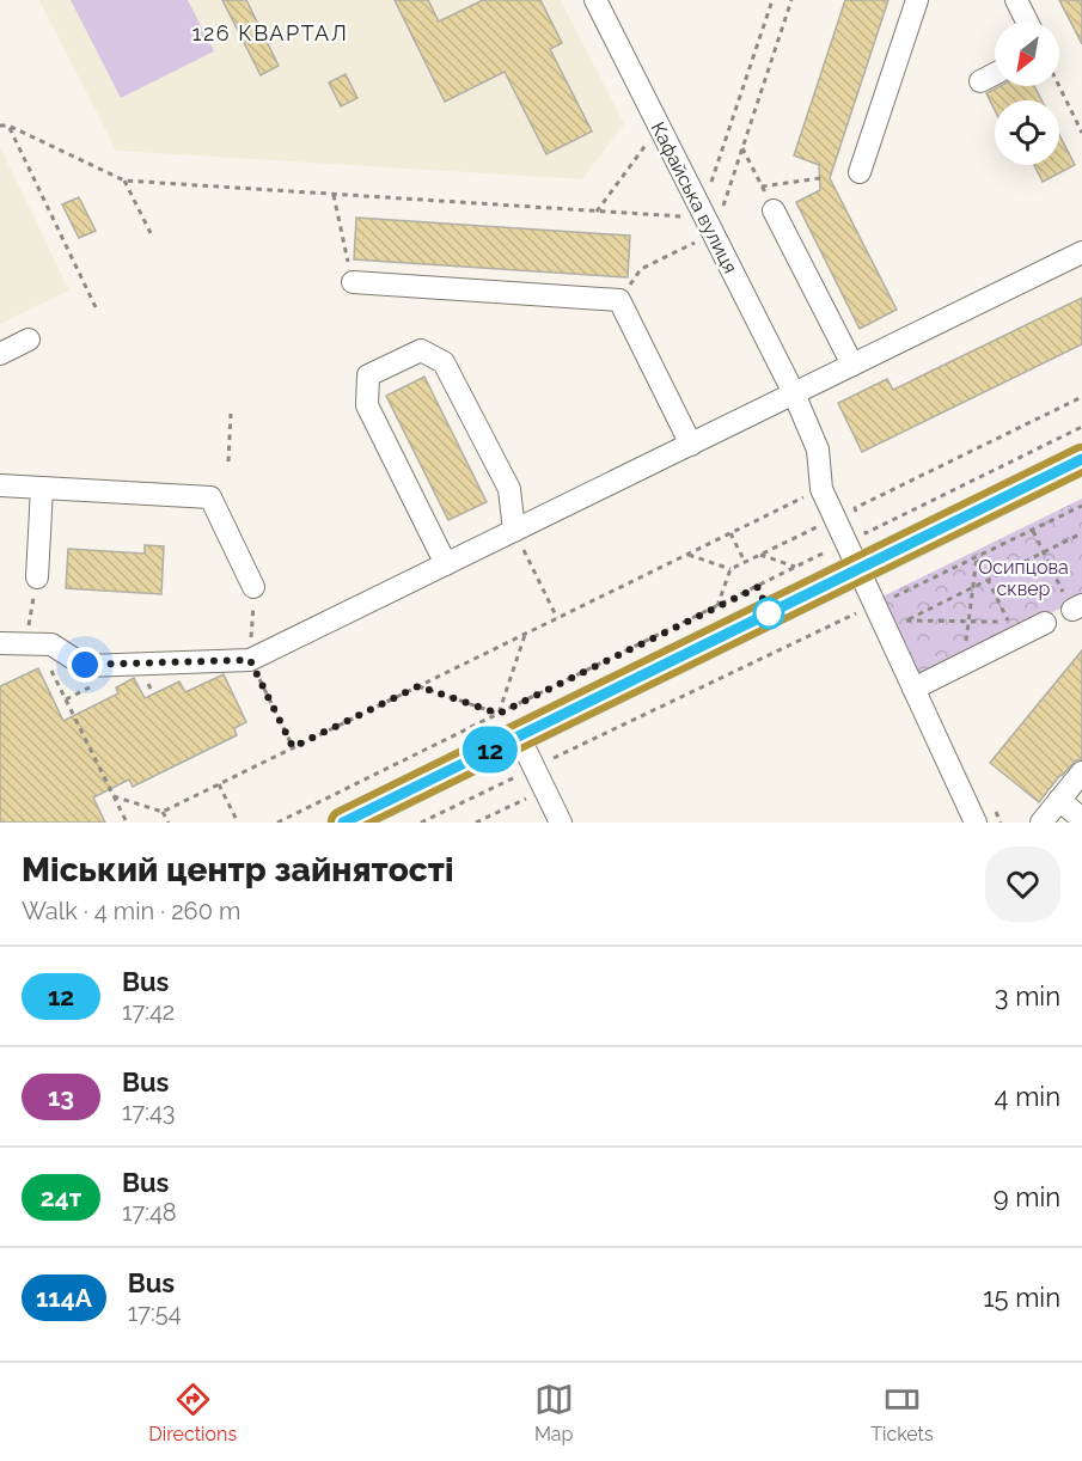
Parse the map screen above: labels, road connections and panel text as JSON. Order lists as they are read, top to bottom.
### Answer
{
  "streets": {
    "street": ["Кафайська вулиця"]
  },
  "districts": ["126 КВАРТАЛ"],
  "parks": ["Осипцова сквер"],
  "lines": ["bus line 12"],
  "north": "bottom left",
  "page": {
    "on_map": "12",
    "heading": ["Міський центр зайнятості", "Walk · 4 min · 260 m"],
    "list": [
      {
        "mark": "12",
        "name": "Bus",
        "note": "17:42",
        "value": "3 min"
      },
      {
        "mark": "13",
        "name": "Bus",
        "note": "17:43",
        "value": "4 min"
      },
      {
        "mark": "24т",
        "name": "Bus",
        "note": "17:48",
        "value": "9 min"
      },
      {
        "mark": "114А",
        "name": "Bus",
        "note": "17:54",
        "value": "15 min"
      }
    ],
    "tabs": ["Directions", "Map", "Tickets"]
  }
}
